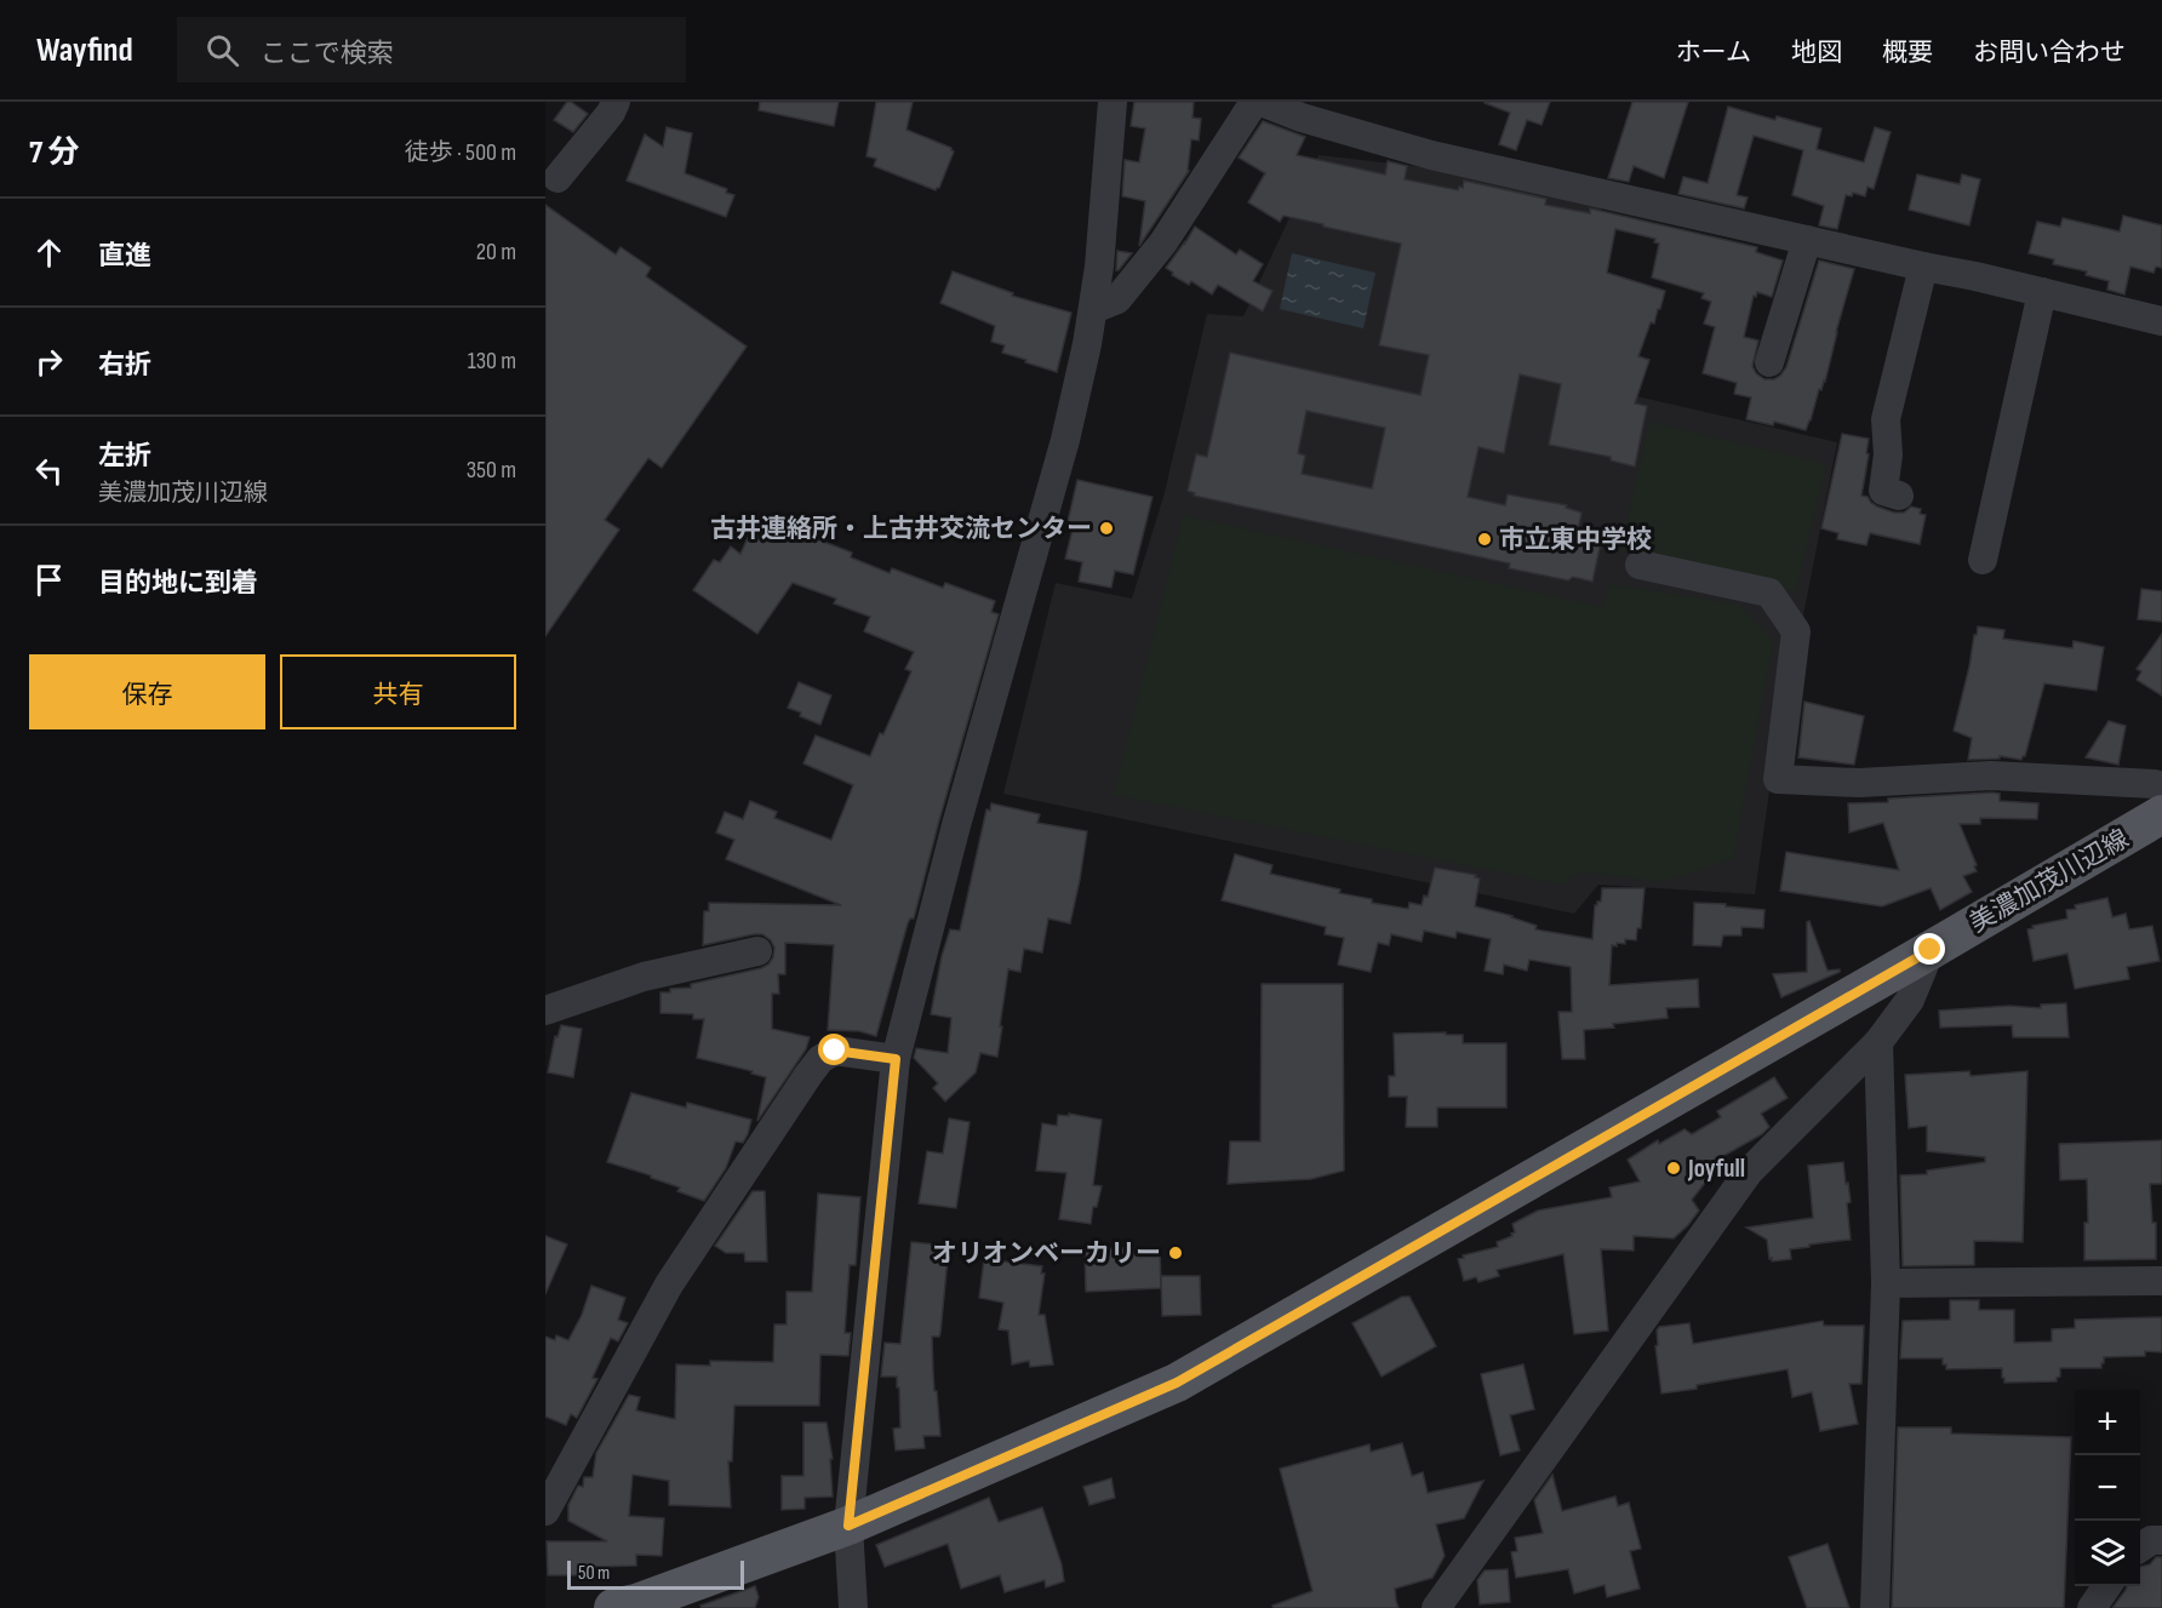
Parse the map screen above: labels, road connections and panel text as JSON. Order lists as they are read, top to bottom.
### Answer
{
  "streets": {
    "main road": ["美濃加茂川辺線"]
  },
  "places": [
    "古井連絡所・上古井交流センター",
    "市立東中学校",
    "Joyfull",
    "オリオンベーカリー"
  ],
  "scale_bar": "50 m",
  "page": {
    "header": "Wayfind",
    "search": "ここで検索",
    "nav": [
      "ホーム",
      "地図",
      "概要",
      "お問い合わせ"
    ],
    "heading": ["7 分", "徒歩 · 500 m"],
    "list": [
      ["直進", "20 m"],
      ["右折", "130 m"],
      ["左折", "美濃加茂川辺線", "350 m"],
      "目的地に到着"
    ],
    "buttons": ["保存", "共有"],
    "map_buttons": ["+", "−"],
    "scale": "50 m"
  }
}
